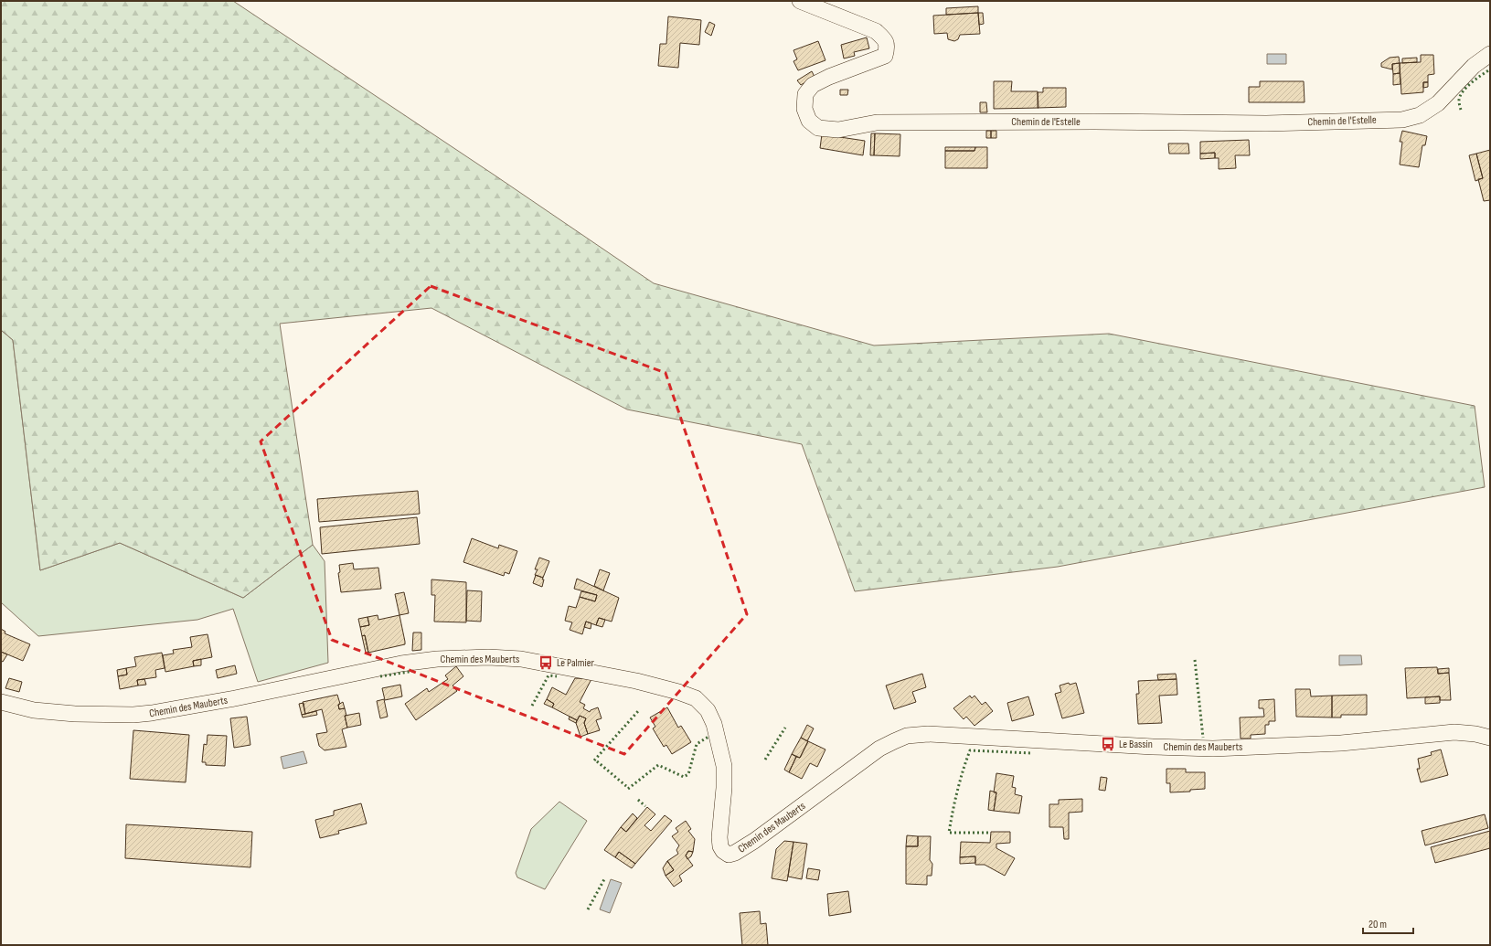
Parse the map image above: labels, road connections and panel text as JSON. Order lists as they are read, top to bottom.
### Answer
{
  "streets": {
    "street": ["Chemin de l'Estelle", "Chemin des Mauberts"]
  },
  "places": {
    "bus stop": ["Le Palmier", "Le Bassin"]
  },
  "scale_bar": "20 m"
}
